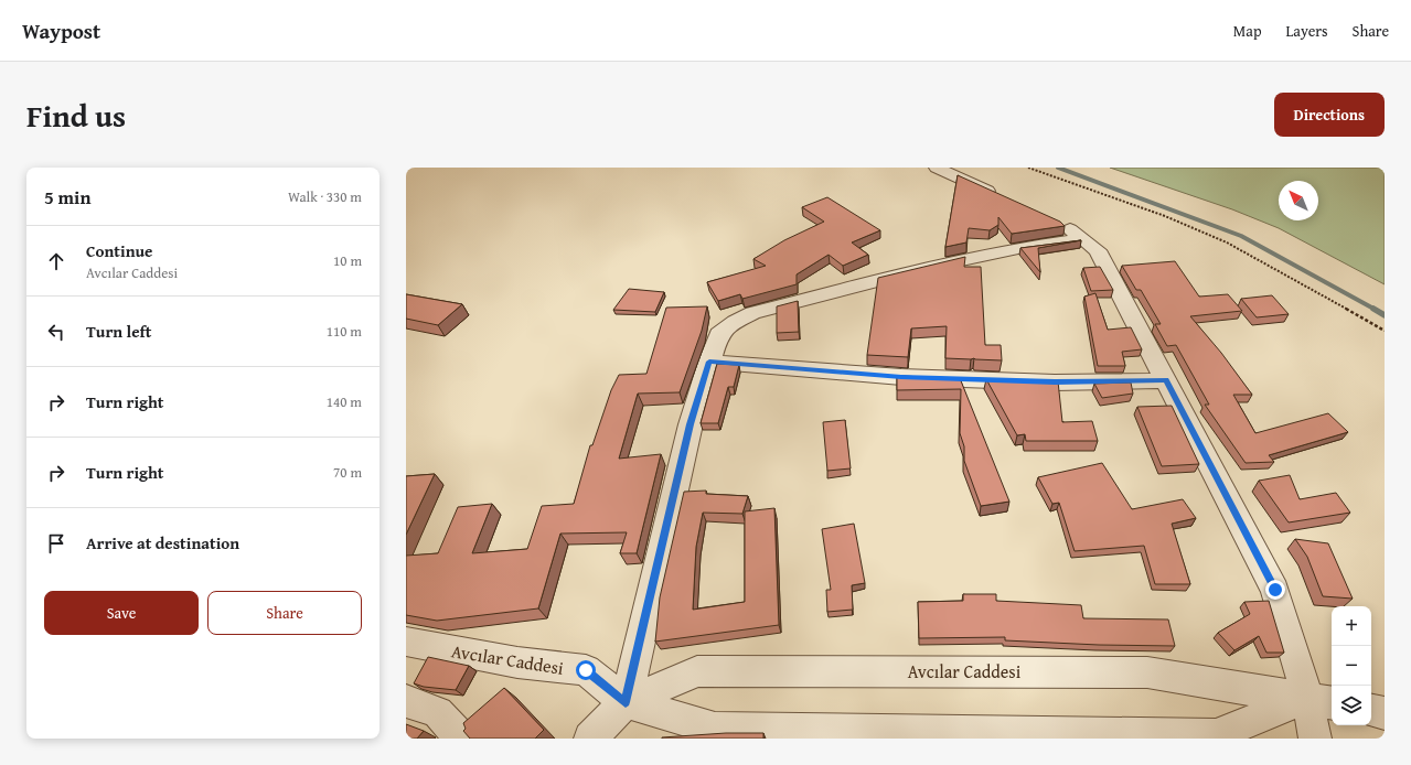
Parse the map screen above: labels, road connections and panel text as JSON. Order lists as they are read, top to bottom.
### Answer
{
  "streets": {
    "street": ["Avcılar Caddesi"]
  },
  "north": "top left",
  "page": {
    "header": "Waypost",
    "nav": ["Map", "Layers", "Share"],
    "title": "Find us",
    "buttons": [
      "Directions",
      ["Save", "Share"]
    ],
    "heading": ["5 min", "Walk · 330 m"],
    "list": [
      ["Continue", "Avcılar Caddesi", "10 m"],
      ["Turn left", "110 m"],
      ["Turn right", "140 m"],
      ["Turn right", "70 m"],
      "Arrive at destination"
    ],
    "map_buttons": ["+", "−"]
  }
}
